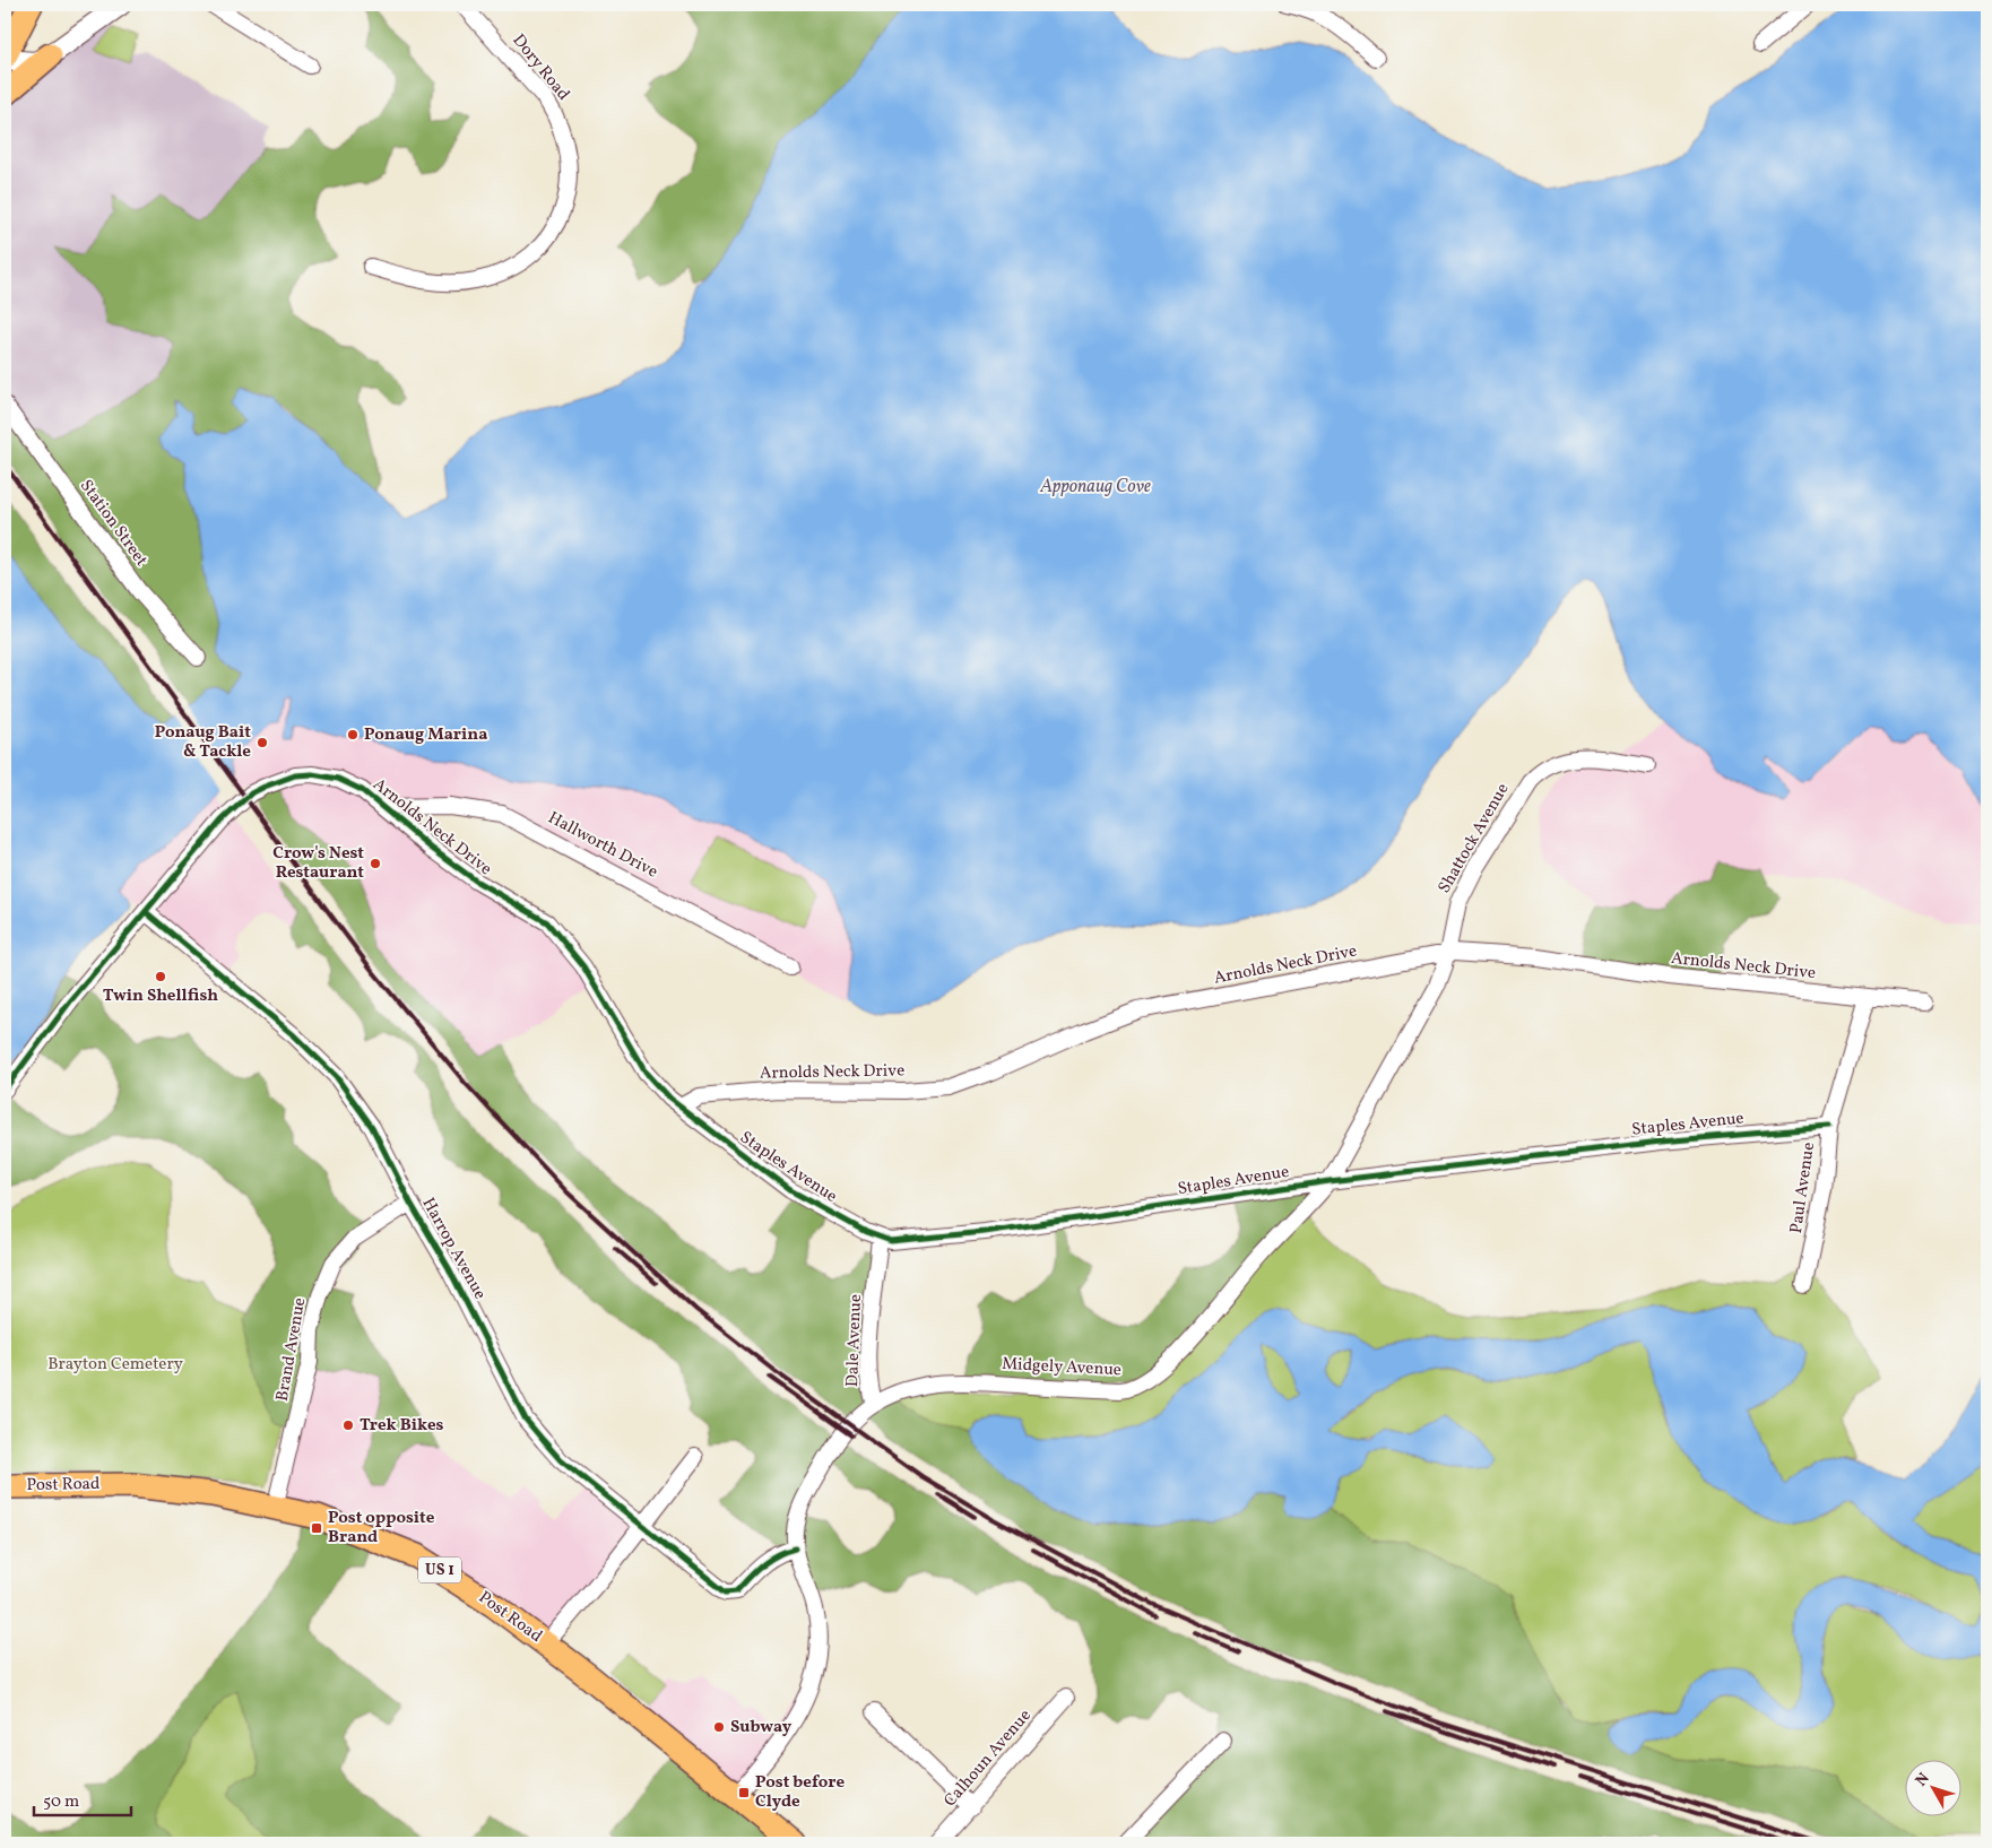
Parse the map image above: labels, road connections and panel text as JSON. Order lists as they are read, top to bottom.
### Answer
{
  "streets": {
    "main road": ["Post Road", "US 1"],
    "street": [
      "Dory Road",
      "Station Street",
      "Arnolds Neck Drive",
      "Shattock Avenue",
      "Hallworth Drive",
      "Staples Avenue",
      "Paul Avenue",
      "Harrop Avenue",
      "Dale Avenue",
      "Brand Avenue",
      "Midgely Avenue",
      "Calhoun Avenue"
    ]
  },
  "crossings": [
    ["Arnolds Neck Drive", "Shattock Avenue"],
    ["Arnolds Neck Drive", "Hallworth Drive"],
    ["Arnolds Neck Drive", "Staples Avenue"],
    ["Arnolds Neck Drive", "Paul Avenue"],
    ["Arnolds Neck Drive", "Harrop Avenue"],
    ["Shattock Avenue", "Staples Avenue"],
    ["Shattock Avenue", "Midgely Avenue"],
    ["Staples Avenue", "Paul Avenue"],
    ["Staples Avenue", "Dale Avenue"],
    ["Staples Avenue", "Midgely Avenue"],
    ["Harrop Avenue", "Dale Avenue"],
    ["Harrop Avenue", "Brand Avenue"],
    ["Dale Avenue", "Midgely Avenue"],
    ["Brand Avenue", "Post Road"]
  ],
  "water": ["Apponaug Cove"],
  "parks": ["Brayton Cemetery"],
  "places": {
    "other": [
      "Ponaug Marina",
      "Ponaug Bait & Tackle",
      "Crow's Nest Restaurant",
      "Twin Shellfish",
      "Trek Bikes",
      "Subway"
    ],
    "transit": ["Post opposite Brand", "Post before Clyde"]
  },
  "scale_bar": "50 m",
  "north": "top left"
}
